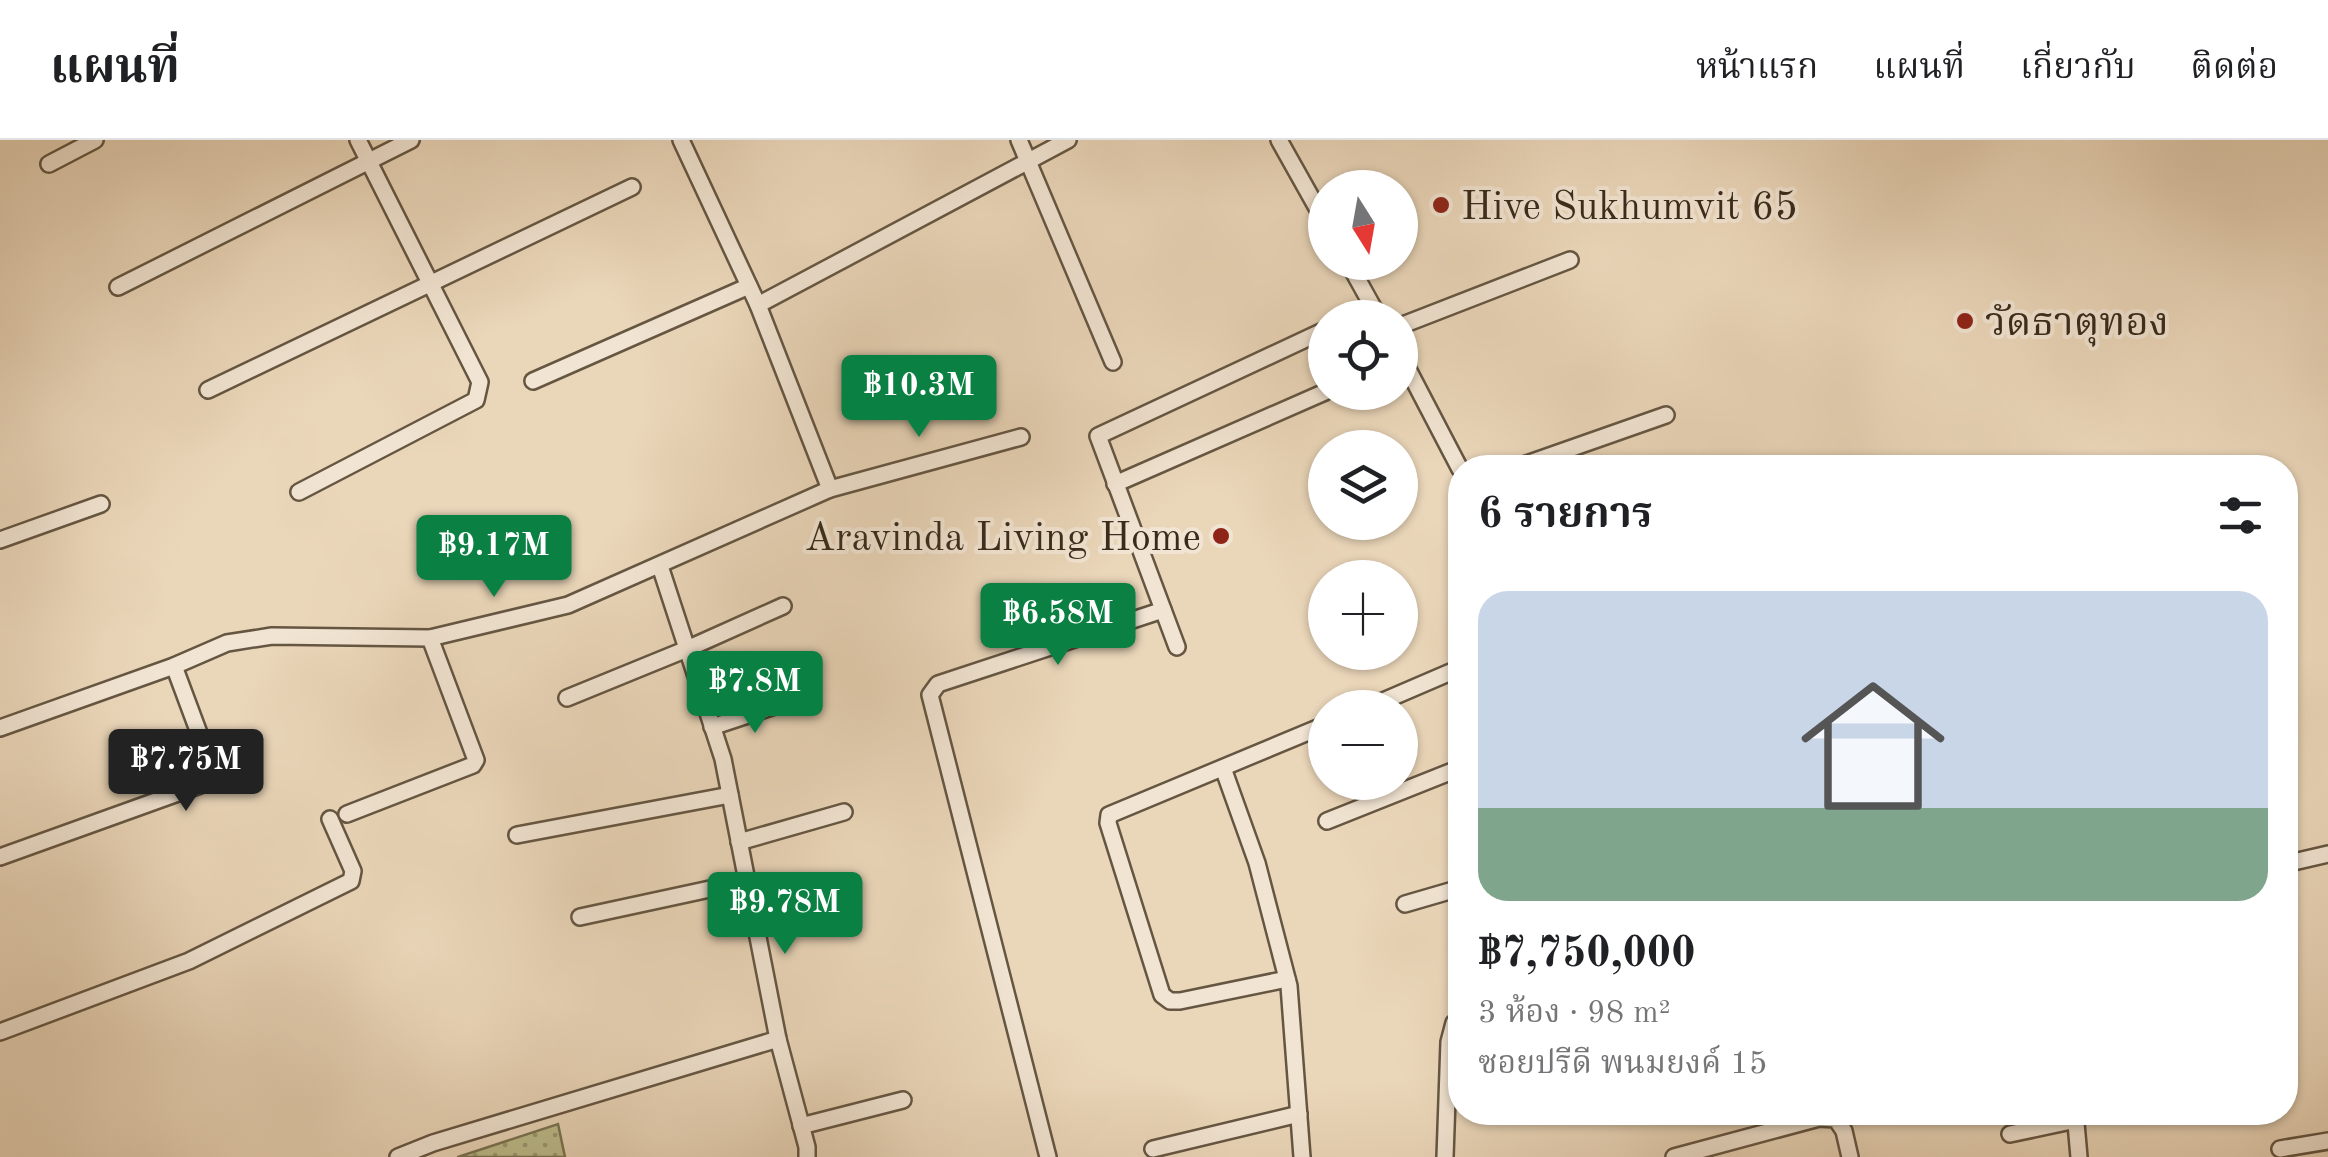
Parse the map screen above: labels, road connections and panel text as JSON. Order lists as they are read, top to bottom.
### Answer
{
  "places": ["Hive Sukhumvit 65", "วัดธาตุทอง", "Aravinda Living Home"],
  "north": "bottom",
  "page": {
    "header": "แผนที่",
    "nav": [
      "หน้าแรก",
      "แผนที่",
      "เกี่ยวกับ",
      "ติดต่อ"
    ],
    "map_buttons": ["+", "−"],
    "price": [
      "฿10.3M",
      "฿9.17M",
      "฿6.58M",
      "฿7.8M",
      "฿7.75M",
      "฿9.78M"
    ],
    "heading": "6 รายการ",
    "list": [
      {
        "name": "฿7,750,000",
        "note": "3 ห้อง · 98 m² · ซอยปรีดี พนมยงค์ 15"
      }
    ]
  }
}
